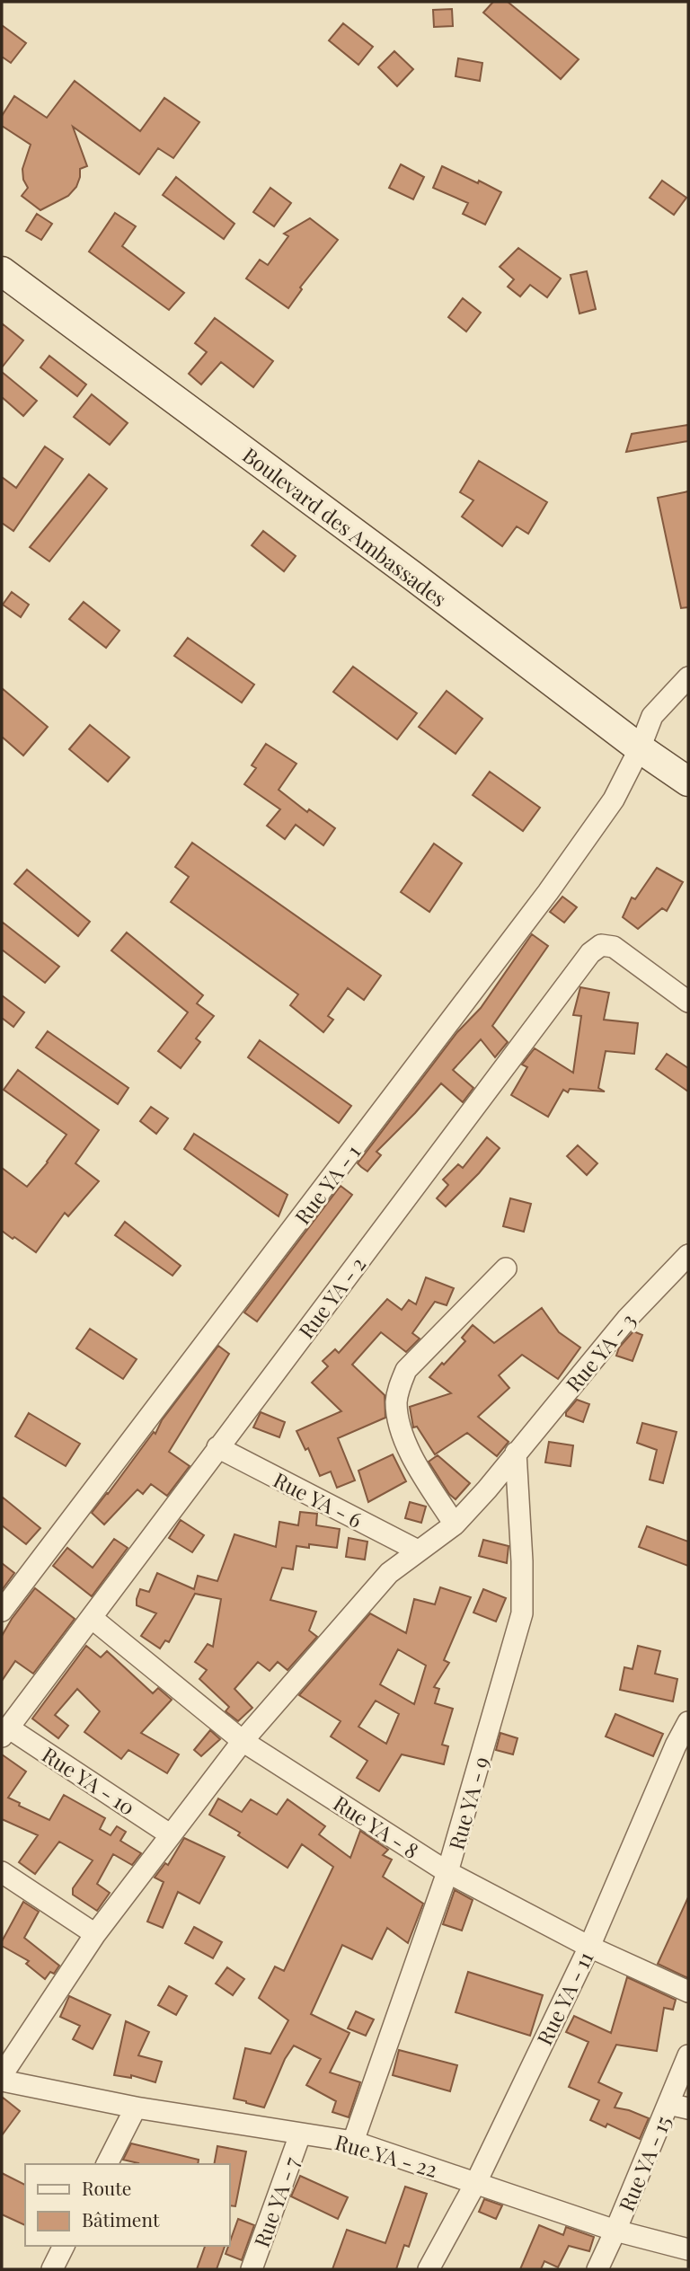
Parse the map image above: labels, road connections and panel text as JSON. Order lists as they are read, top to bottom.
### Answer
{
  "streets": {
    "main road": ["Boulevard des Ambassades"],
    "street": [
      "Rue YA - 1",
      "Rue YA - 2",
      "Rue YA - 3",
      "Rue YA - 6",
      "Rue YA - 10",
      "Rue YA - 9",
      "Rue YA - 8",
      "Rue YA - 11",
      "Rue YA - 22",
      "Rue YA - 15",
      "Rue YA - 7"
    ]
  },
  "crossings": [
    ["Boulevard des Ambassades", "Rue YA - 1"],
    ["Rue YA - 2", "Rue YA - 6"],
    ["Rue YA - 2", "Rue YA - 10"],
    ["Rue YA - 2", "Rue YA - 8"],
    ["Rue YA - 3", "Rue YA - 6"],
    ["Rue YA - 3", "Rue YA - 10"],
    ["Rue YA - 3", "Rue YA - 9"],
    ["Rue YA - 3", "Rue YA - 8"],
    ["Rue YA - 9", "Rue YA - 8"],
    ["Rue YA - 9", "Rue YA - 22"],
    ["Rue YA - 8", "Rue YA - 11"],
    ["Rue YA - 11", "Rue YA - 22"],
    ["Rue YA - 22", "Rue YA - 15"],
    ["Rue YA - 22", "Rue YA - 7"]
  ],
  "legend": ["Route", "Bâtiment"]
}
